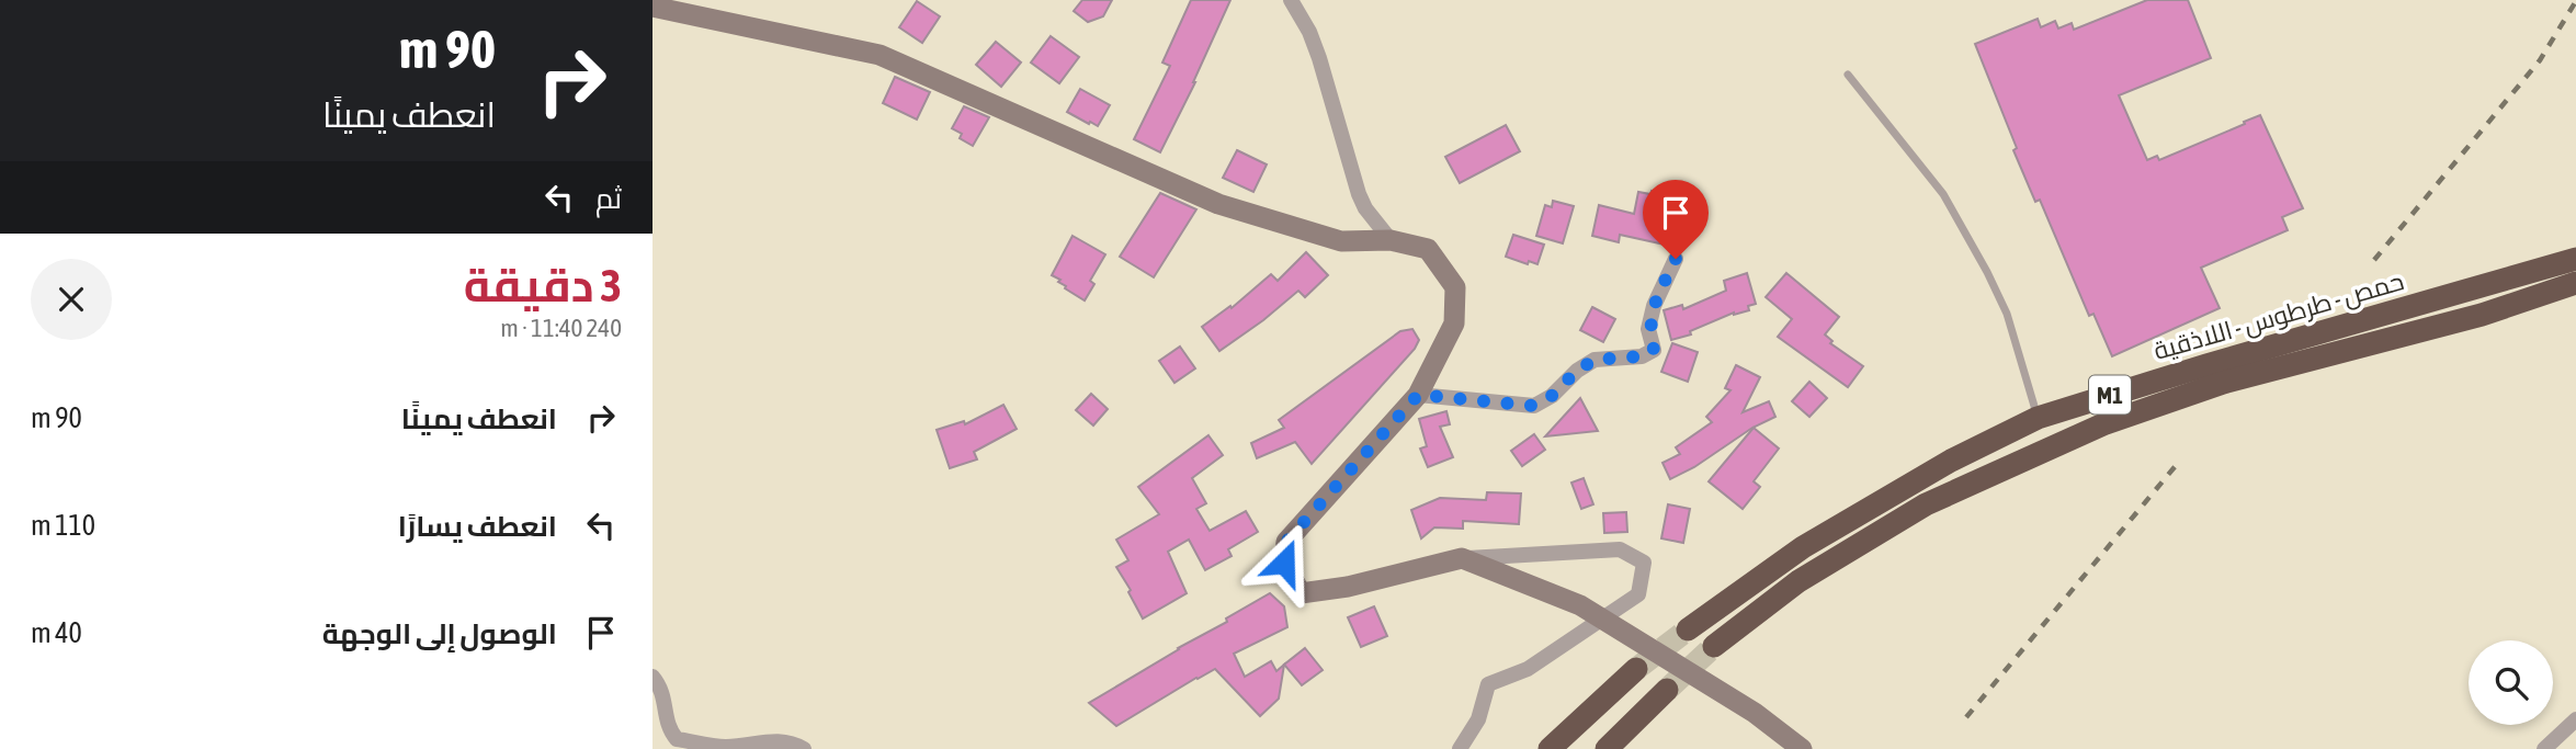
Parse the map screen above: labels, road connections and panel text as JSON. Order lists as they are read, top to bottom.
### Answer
{
  "streets": {
    "highway": ["حمص - طرطوس - اللاذقية", "M1"]
  },
  "page": {
    "turn": ["90 m", "انعطف يمينًا"],
    "then": "ثم",
    "heading": ["3 دقيقة", "240 m · 11:40"],
    "list": [
      {
        "name": "انعطف يمينًا",
        "value": "90 m"
      },
      {
        "name": "انعطف يسارًا",
        "value": "110 m"
      },
      {
        "name": "الوصول إلى الوجهة",
        "value": "40 m"
      }
    ]
  }
}
